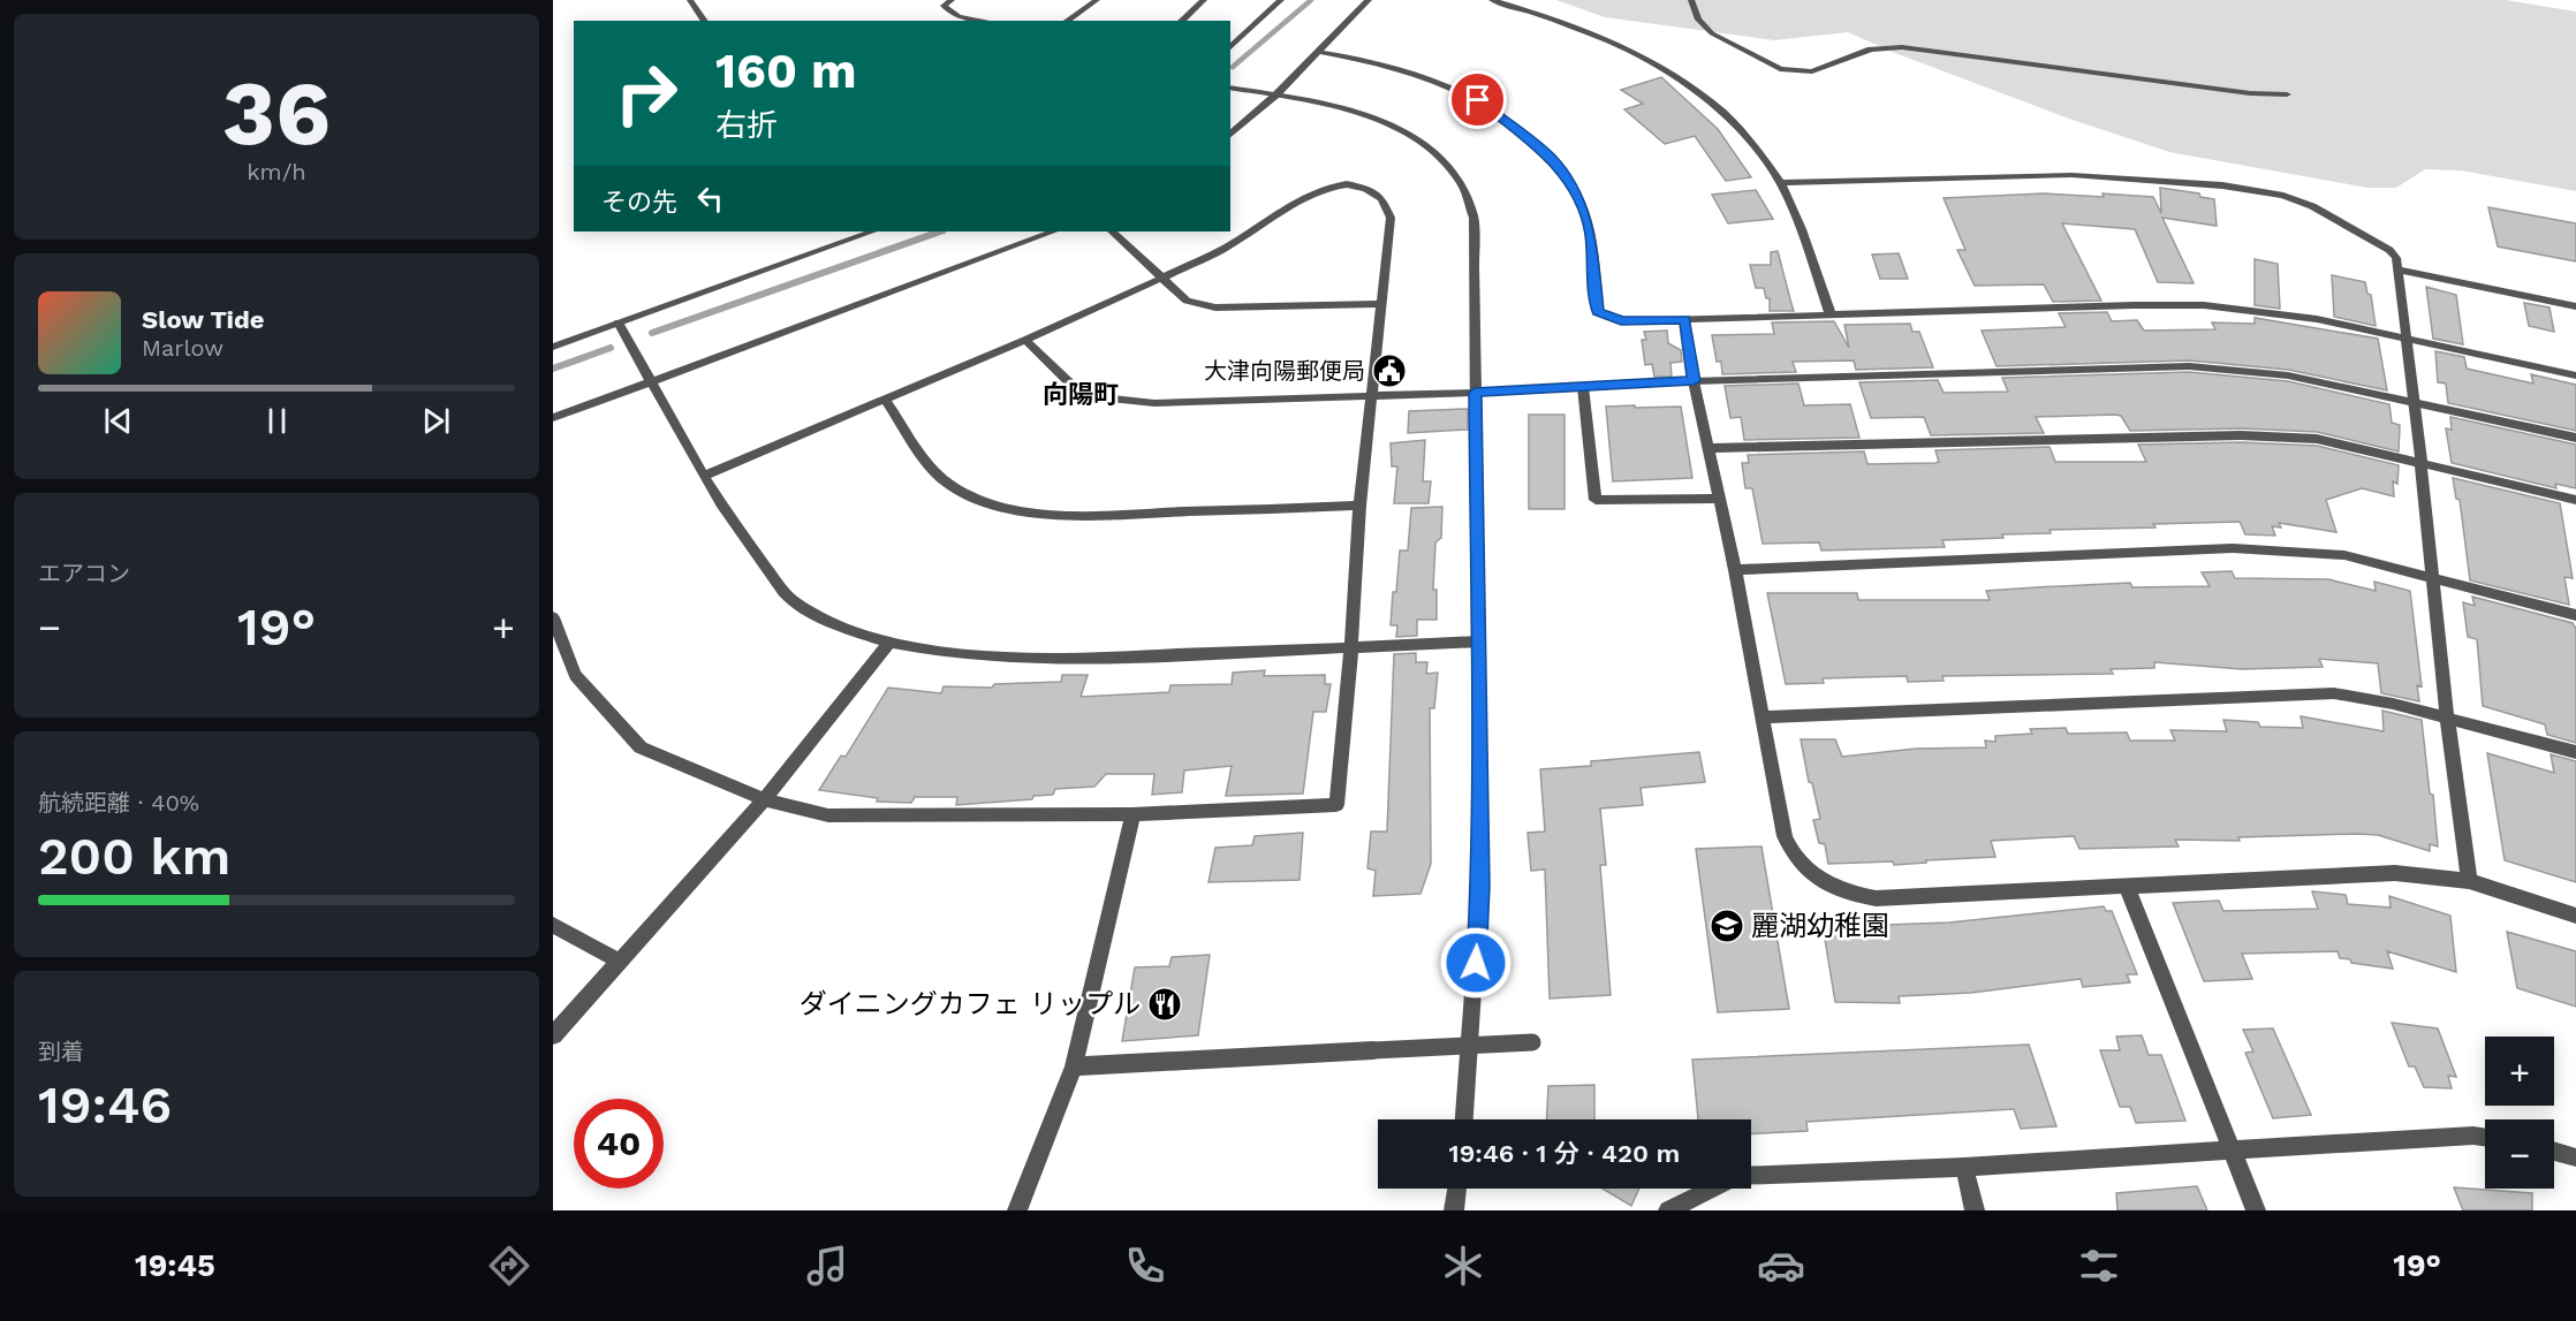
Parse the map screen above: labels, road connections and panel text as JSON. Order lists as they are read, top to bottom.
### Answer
{
  "districts": ["向陽町"],
  "places": {
    "public building": ["大津向陽郵便局"],
    "school or university": ["麗湖幼稚園"],
    "restaurant": ["ダイニングカフェ リップル"]
  },
  "page": {
    "tile": [
      ["36", "km/h"],
      "エアコン",
      ["航続距離 · 40%", "200 km"],
      ["到着", "19:46"]
    ],
    "turn": ["160 m", "右折"],
    "then": "その先",
    "song": ["Slow Tide", "Marlow"],
    "heat": ["−", "19°", "+"],
    "map_buttons": ["+", "−"],
    "limit": "40",
    "trip": "19:46 · 1 分 · 420 m",
    "tabs": ["19:45", "19°"]
  }
}
